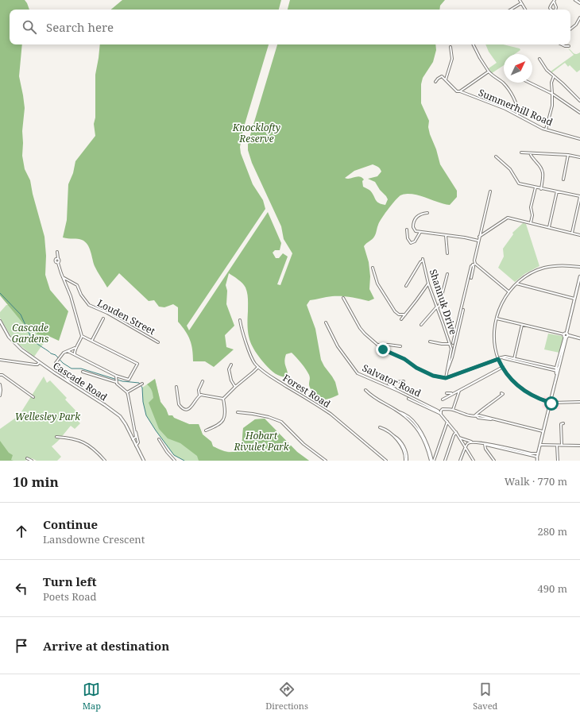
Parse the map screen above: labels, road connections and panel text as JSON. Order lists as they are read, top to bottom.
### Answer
{
  "streets": {
    "street": [
      "Summerhill Road",
      "Shannuk Drive",
      "Louden Street",
      "Salvator Road",
      "Cascade Road",
      "Forest Road"
    ]
  },
  "parks": [
    "Knocklofty Reserve",
    "Cascade Gardens",
    "Wellesley Park",
    "Hobart Rivulet Park"
  ],
  "north": "top right",
  "page": {
    "search": "Search here",
    "heading": ["10 min", "Walk · 770 m"],
    "list": [
      ["Continue", "Lansdowne Crescent", "280 m"],
      ["Turn left", "Poets Road", "490 m"],
      "Arrive at destination"
    ],
    "nav": ["Map", "Directions", "Saved"]
  }
}
